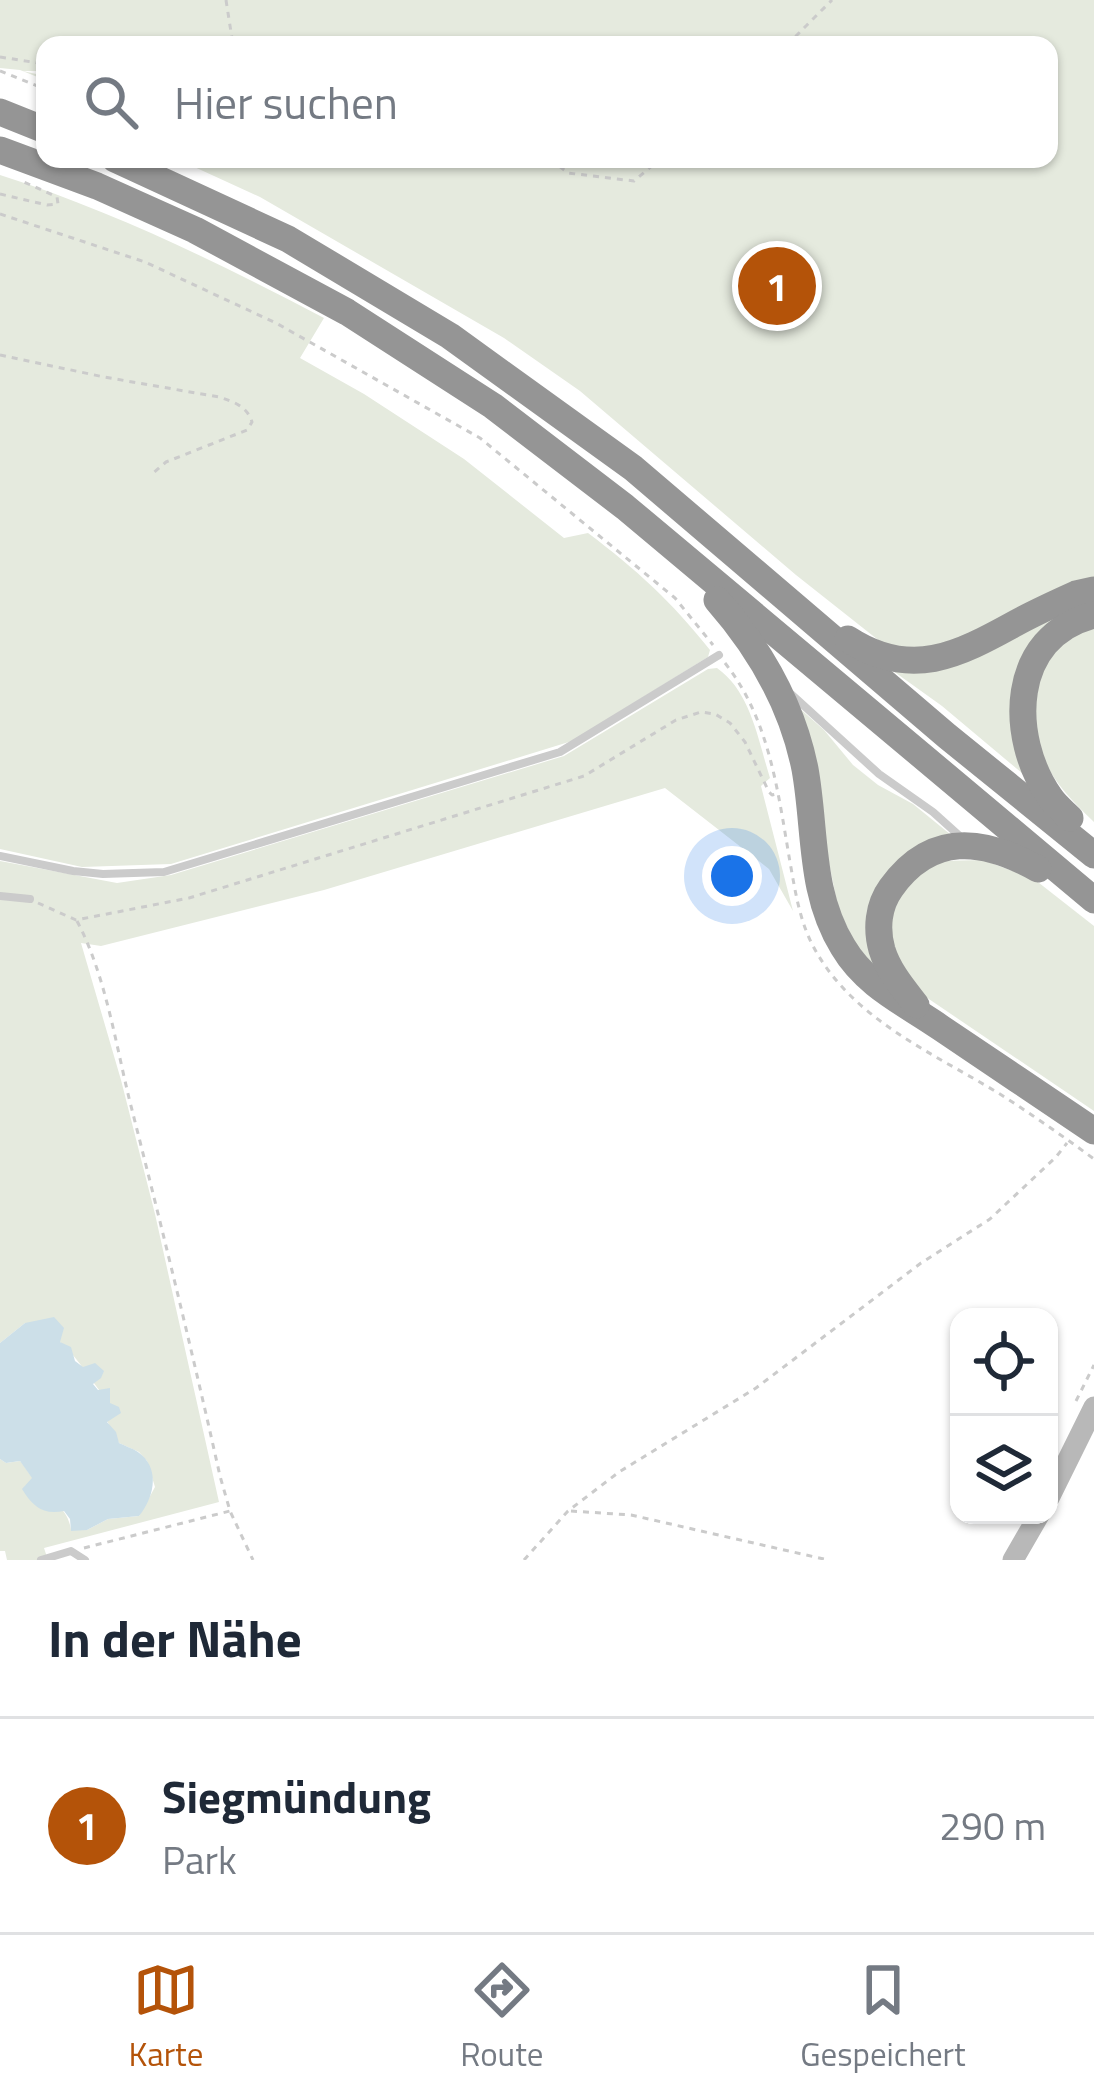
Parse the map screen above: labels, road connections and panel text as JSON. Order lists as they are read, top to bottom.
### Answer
{
  "page": {
    "search": "Hier suchen",
    "pins": "1",
    "heading": "In der Nähe",
    "list": [
      {
        "mark": "1",
        "name": "Siegmündung",
        "note": "Park",
        "value": "290 m"
      }
    ],
    "nav": ["Karte", "Route", "Gespeichert"]
  }
}
